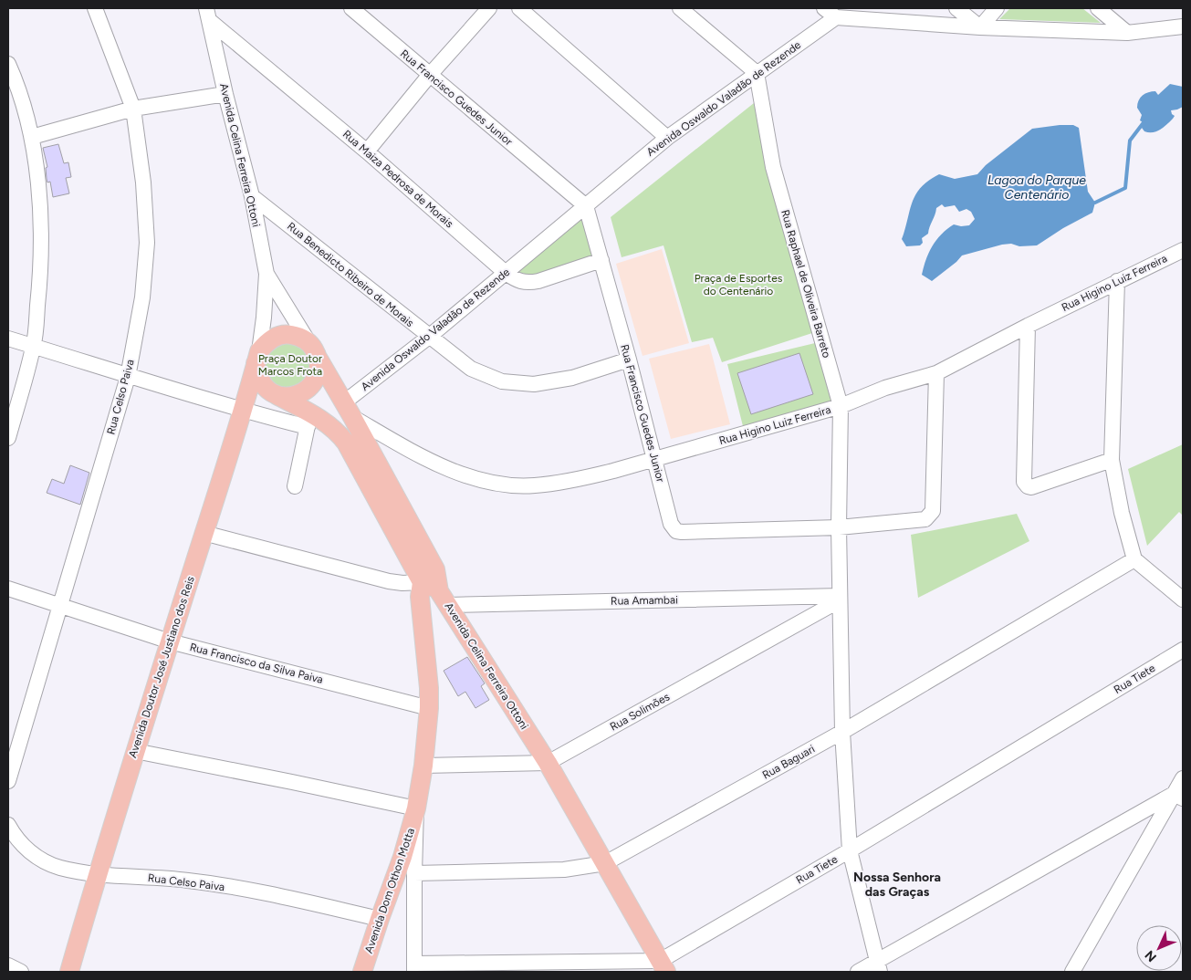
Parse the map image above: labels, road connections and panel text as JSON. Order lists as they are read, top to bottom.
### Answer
{
  "streets": {
    "main road": ["Avenida Celina Ferreira Ottoni", "Avenida Doutor José Justiano dos Reis", "Avenida Dom Othon Motta"],
    "street": [
      "Rua Francisco Guedes Junior",
      "Avenida Oswaldo Valadão de Rezende",
      "Rua Maiza Pedrosa de Morais",
      "Rua Benedicto Ribeiro de Morais",
      "Rua Higino Luiz Ferreira",
      "Rua Raphael de Oliveira Barreto",
      "Rua Celso Paiva",
      "Rua Amambai",
      "Rua Francisco da Silva Paiva",
      "Rua Tiete",
      "Rua Solimões",
      "Rua Baguari"
    ]
  },
  "crossings": [
    ["Rua Francisco Guedes Junior", "Avenida Oswaldo Valadão de Rezende"],
    ["Rua Francisco Guedes Junior", "Rua Maiza Pedrosa de Morais"],
    ["Rua Francisco Guedes Junior", "Rua Benedicto Ribeiro de Morais"],
    ["Rua Francisco Guedes Junior", "Rua Higino Luiz Ferreira"],
    ["Rua Francisco Guedes Junior", "Rua Raphael de Oliveira Barreto"],
    ["Avenida Oswaldo Valadão de Rezende", "Avenida Celina Ferreira Ottoni"],
    ["Avenida Oswaldo Valadão de Rezende", "Rua Maiza Pedrosa de Morais"],
    ["Avenida Oswaldo Valadão de Rezende", "Rua Benedicto Ribeiro de Morais"],
    ["Avenida Oswaldo Valadão de Rezende", "Rua Higino Luiz Ferreira"],
    ["Avenida Oswaldo Valadão de Rezende", "Rua Raphael de Oliveira Barreto"],
    ["Avenida Celina Ferreira Ottoni", "Rua Maiza Pedrosa de Morais"],
    ["Avenida Celina Ferreira Ottoni", "Rua Benedicto Ribeiro de Morais"],
    ["Avenida Celina Ferreira Ottoni", "Rua Higino Luiz Ferreira"],
    ["Avenida Celina Ferreira Ottoni", "Rua Amambai"],
    ["Avenida Celina Ferreira Ottoni", "Avenida Doutor José Justiano dos Reis"],
    ["Avenida Celina Ferreira Ottoni", "Rua Tiete"],
    ["Avenida Celina Ferreira Ottoni", "Rua Solimões"],
    ["Avenida Celina Ferreira Ottoni", "Rua Baguari"],
    ["Avenida Celina Ferreira Ottoni", "Avenida Dom Othon Motta"],
    ["Rua Higino Luiz Ferreira", "Rua Raphael de Oliveira Barreto"],
    ["Rua Raphael de Oliveira Barreto", "Rua Amambai"],
    ["Rua Raphael de Oliveira Barreto", "Rua Tiete"],
    ["Rua Raphael de Oliveira Barreto", "Rua Solimões"],
    ["Rua Raphael de Oliveira Barreto", "Rua Baguari"],
    ["Rua Celso Paiva", "Rua Francisco da Silva Paiva"],
    ["Rua Celso Paiva", "Avenida Doutor José Justiano dos Reis"],
    ["Rua Celso Paiva", "Avenida Dom Othon Motta"],
    ["Rua Amambai", "Rua Solimões"],
    ["Rua Francisco da Silva Paiva", "Avenida Doutor José Justiano dos Reis"],
    ["Rua Francisco da Silva Paiva", "Avenida Dom Othon Motta"],
    ["Rua Solimões", "Avenida Dom Othon Motta"]
  ],
  "districts": ["Nossa Senhora das Graças"],
  "water": ["Lagoa do Parque Centenário"],
  "parks": ["Praça de Esportes do Centenário", "Praça Doutor Marcos Frota"],
  "north": "bottom left"
}
